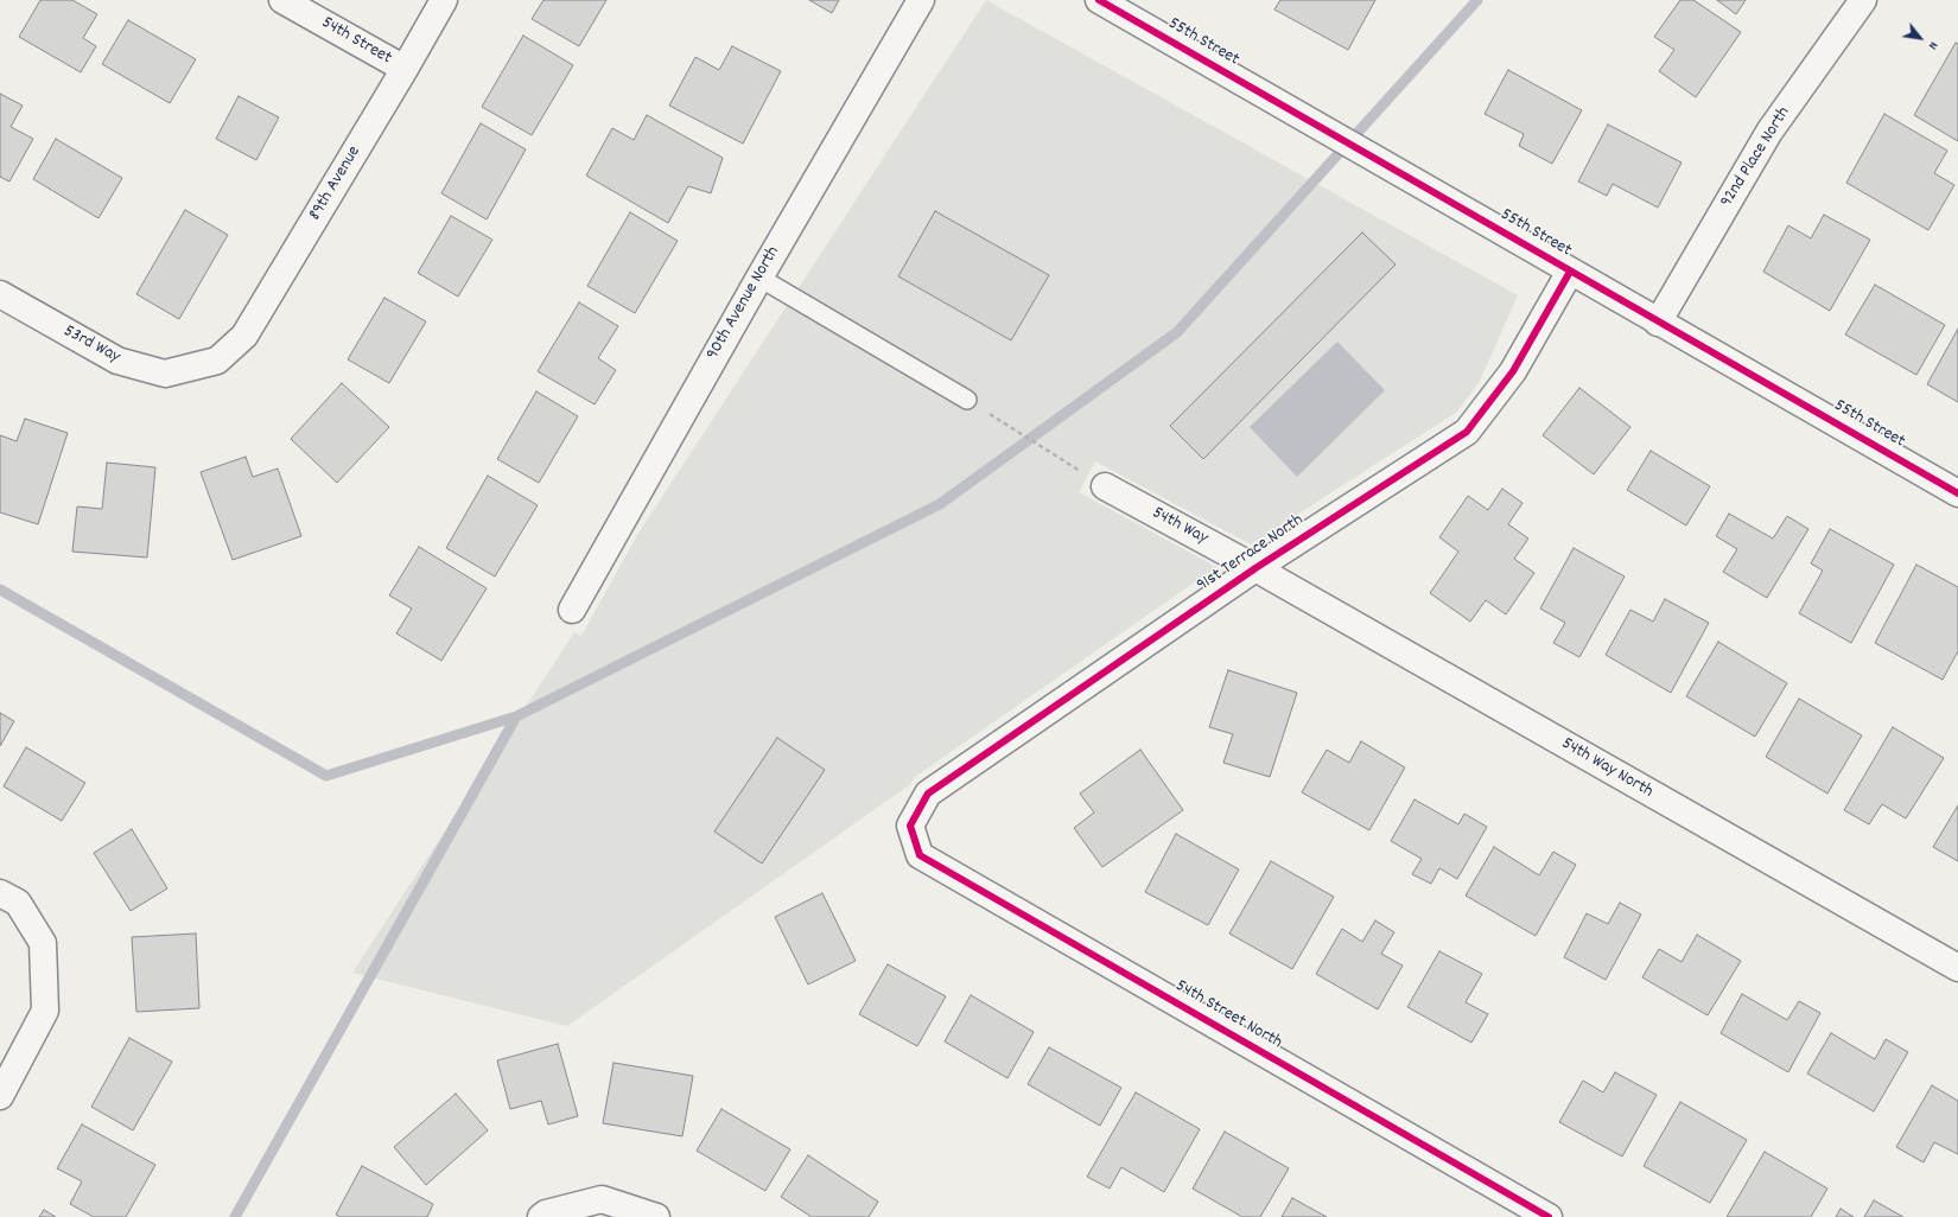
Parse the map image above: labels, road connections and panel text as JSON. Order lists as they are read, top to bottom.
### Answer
{
  "streets": {
    "street": [
      "54th Street",
      "55th Street",
      "92nd Place North",
      "89th Avenue",
      "90th Avenue North",
      "53rd Way",
      "54th Way",
      "91st Terrace North",
      "54th Way North",
      "54th Street North"
    ]
  },
  "crossings": [
    ["54th Street", "89th Avenue"],
    ["55th Street", "92nd Place North"],
    ["55th Street", "91st Terrace North"],
    ["89th Avenue", "53rd Way"],
    ["54th Way", "91st Terrace North"],
    ["54th Way", "54th Way North"],
    ["91st Terrace North", "54th Way North"],
    ["91st Terrace North", "54th Street North"]
  ],
  "north": "bottom right"
}
